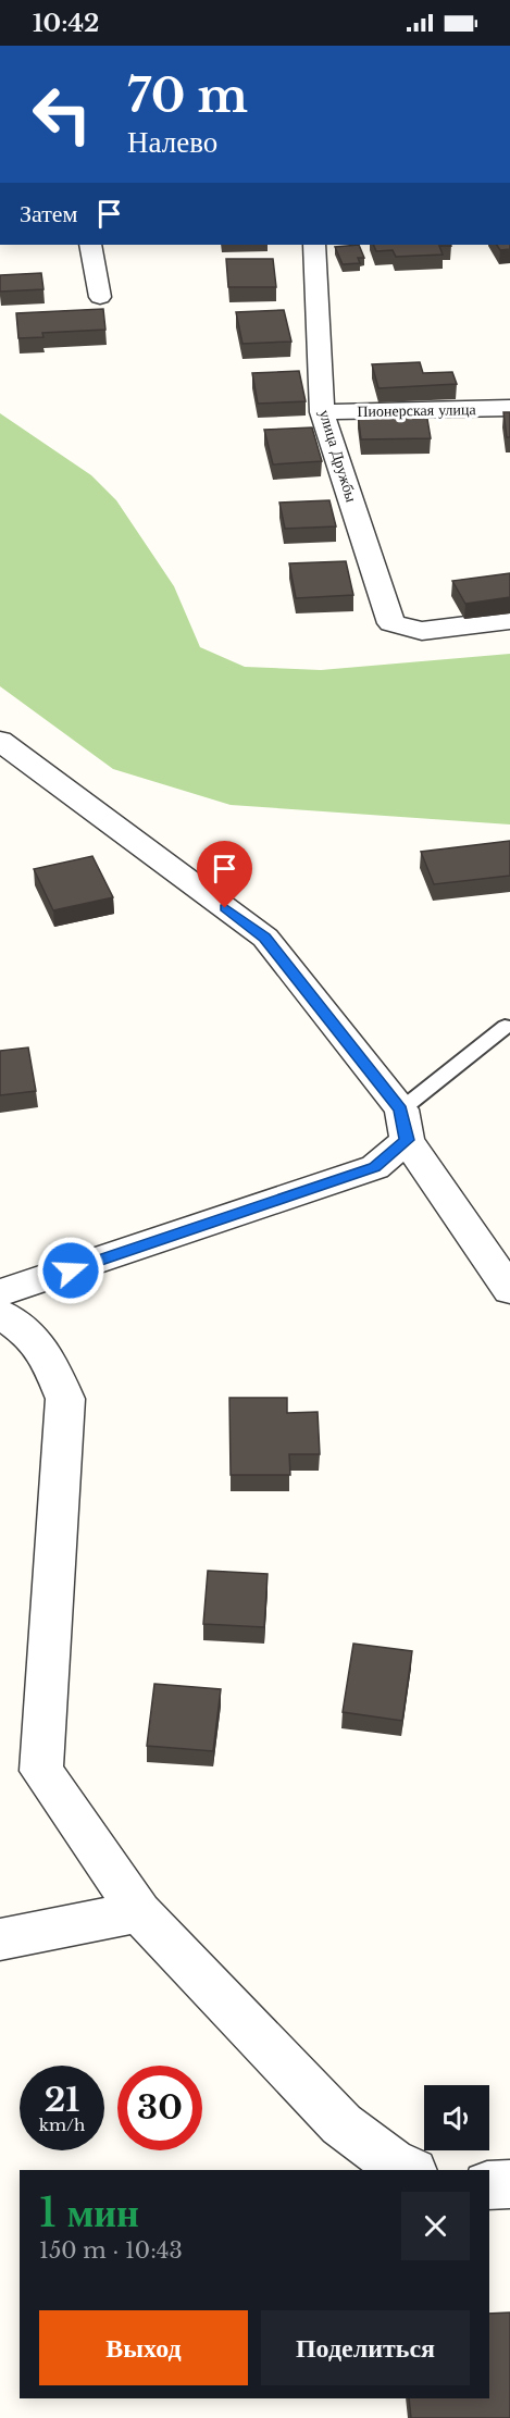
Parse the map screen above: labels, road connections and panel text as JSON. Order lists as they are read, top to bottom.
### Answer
{
  "streets": {
    "street": ["Пионерская улица", "улица Дружбы"]
  },
  "crossings": [
    ["Пионерская улица", "улица Дружбы"]
  ],
  "page": {
    "status": "10:42",
    "turn": ["70 m", "Налево"],
    "then": "Затем",
    "speed": "21 km/h",
    "limit": "30",
    "heading": ["1 мин", "150 m · 10:43"],
    "buttons": ["Выход", "Поделиться"]
  }
}
